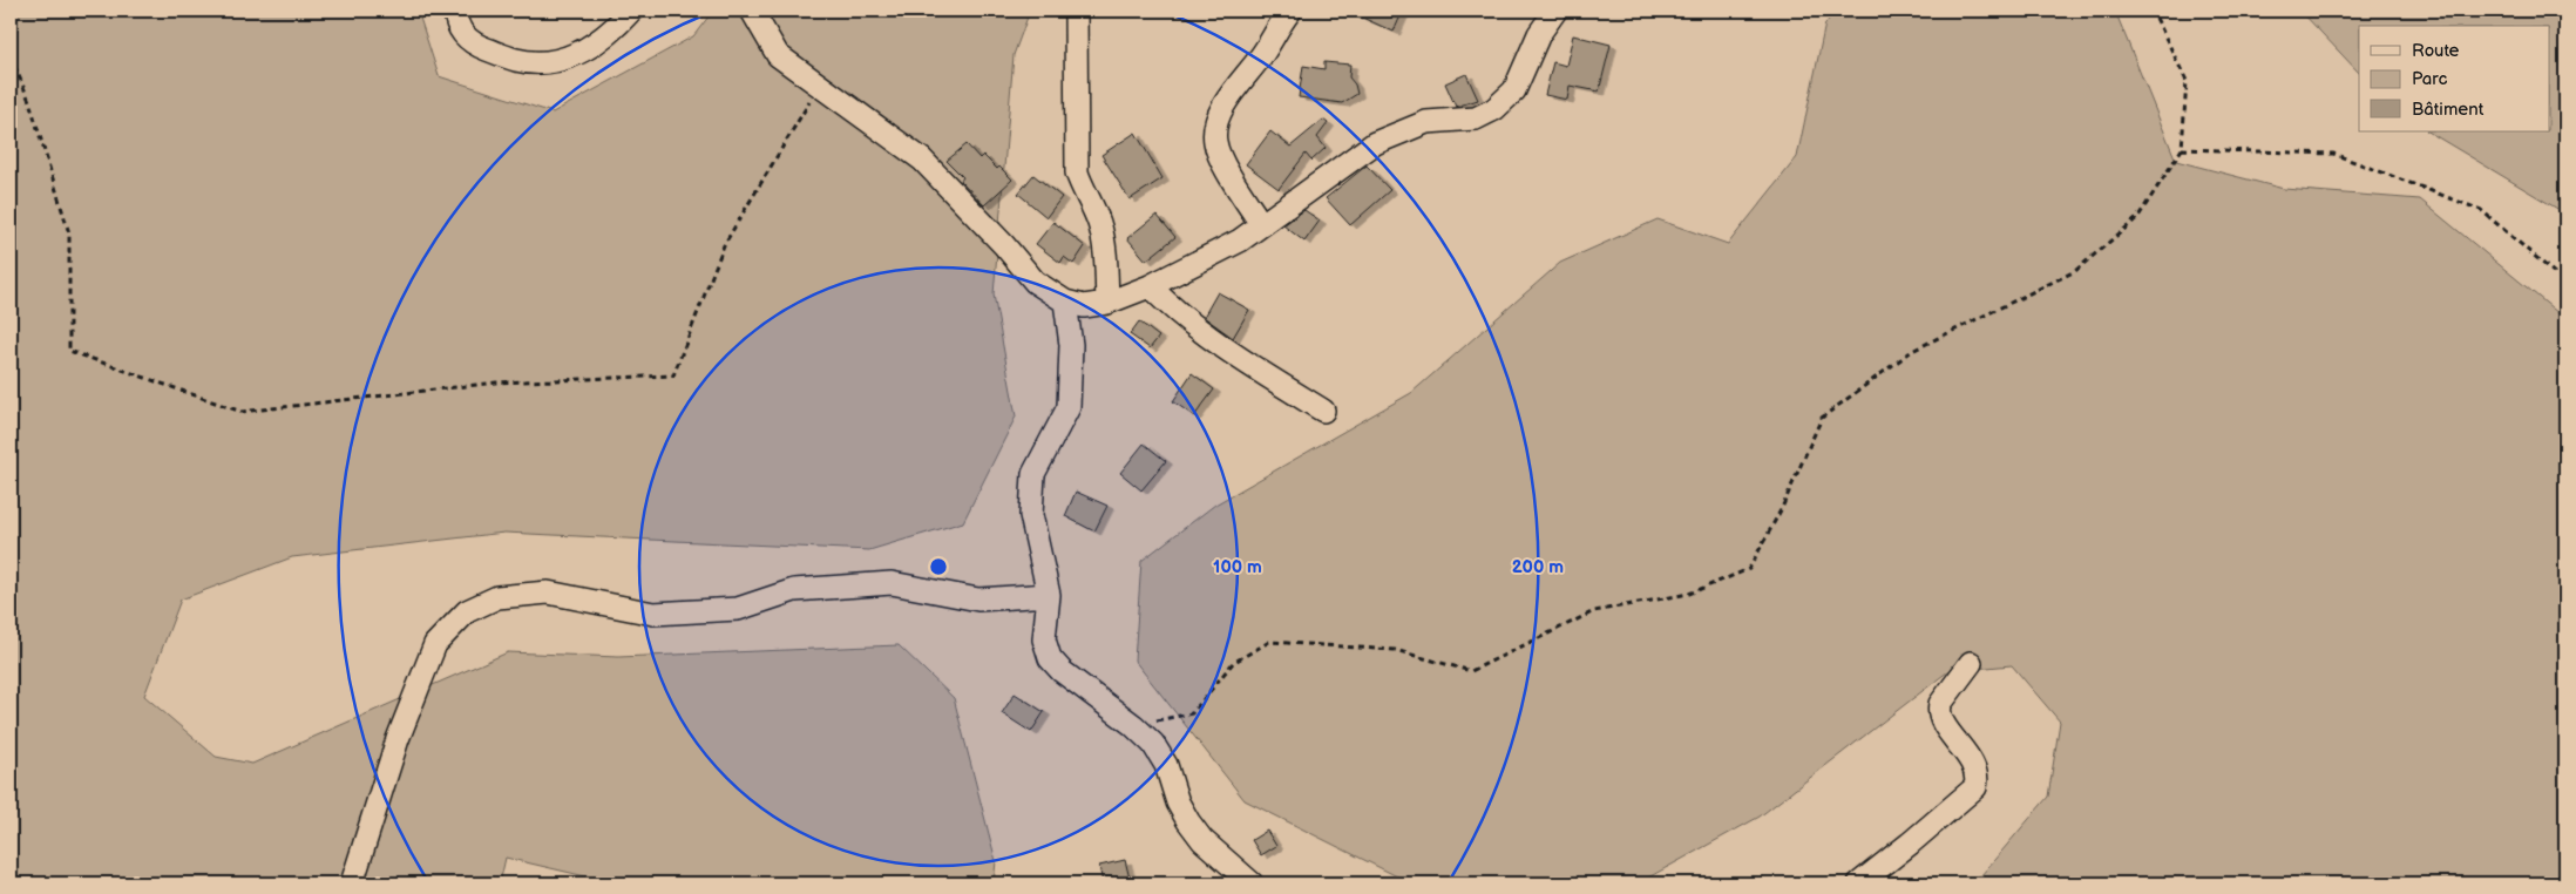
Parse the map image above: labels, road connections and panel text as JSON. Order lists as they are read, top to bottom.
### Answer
{
  "legend": ["Route", "Parc", "Bâtiment"],
  "rings": ["100 m", "200 m"]
}
